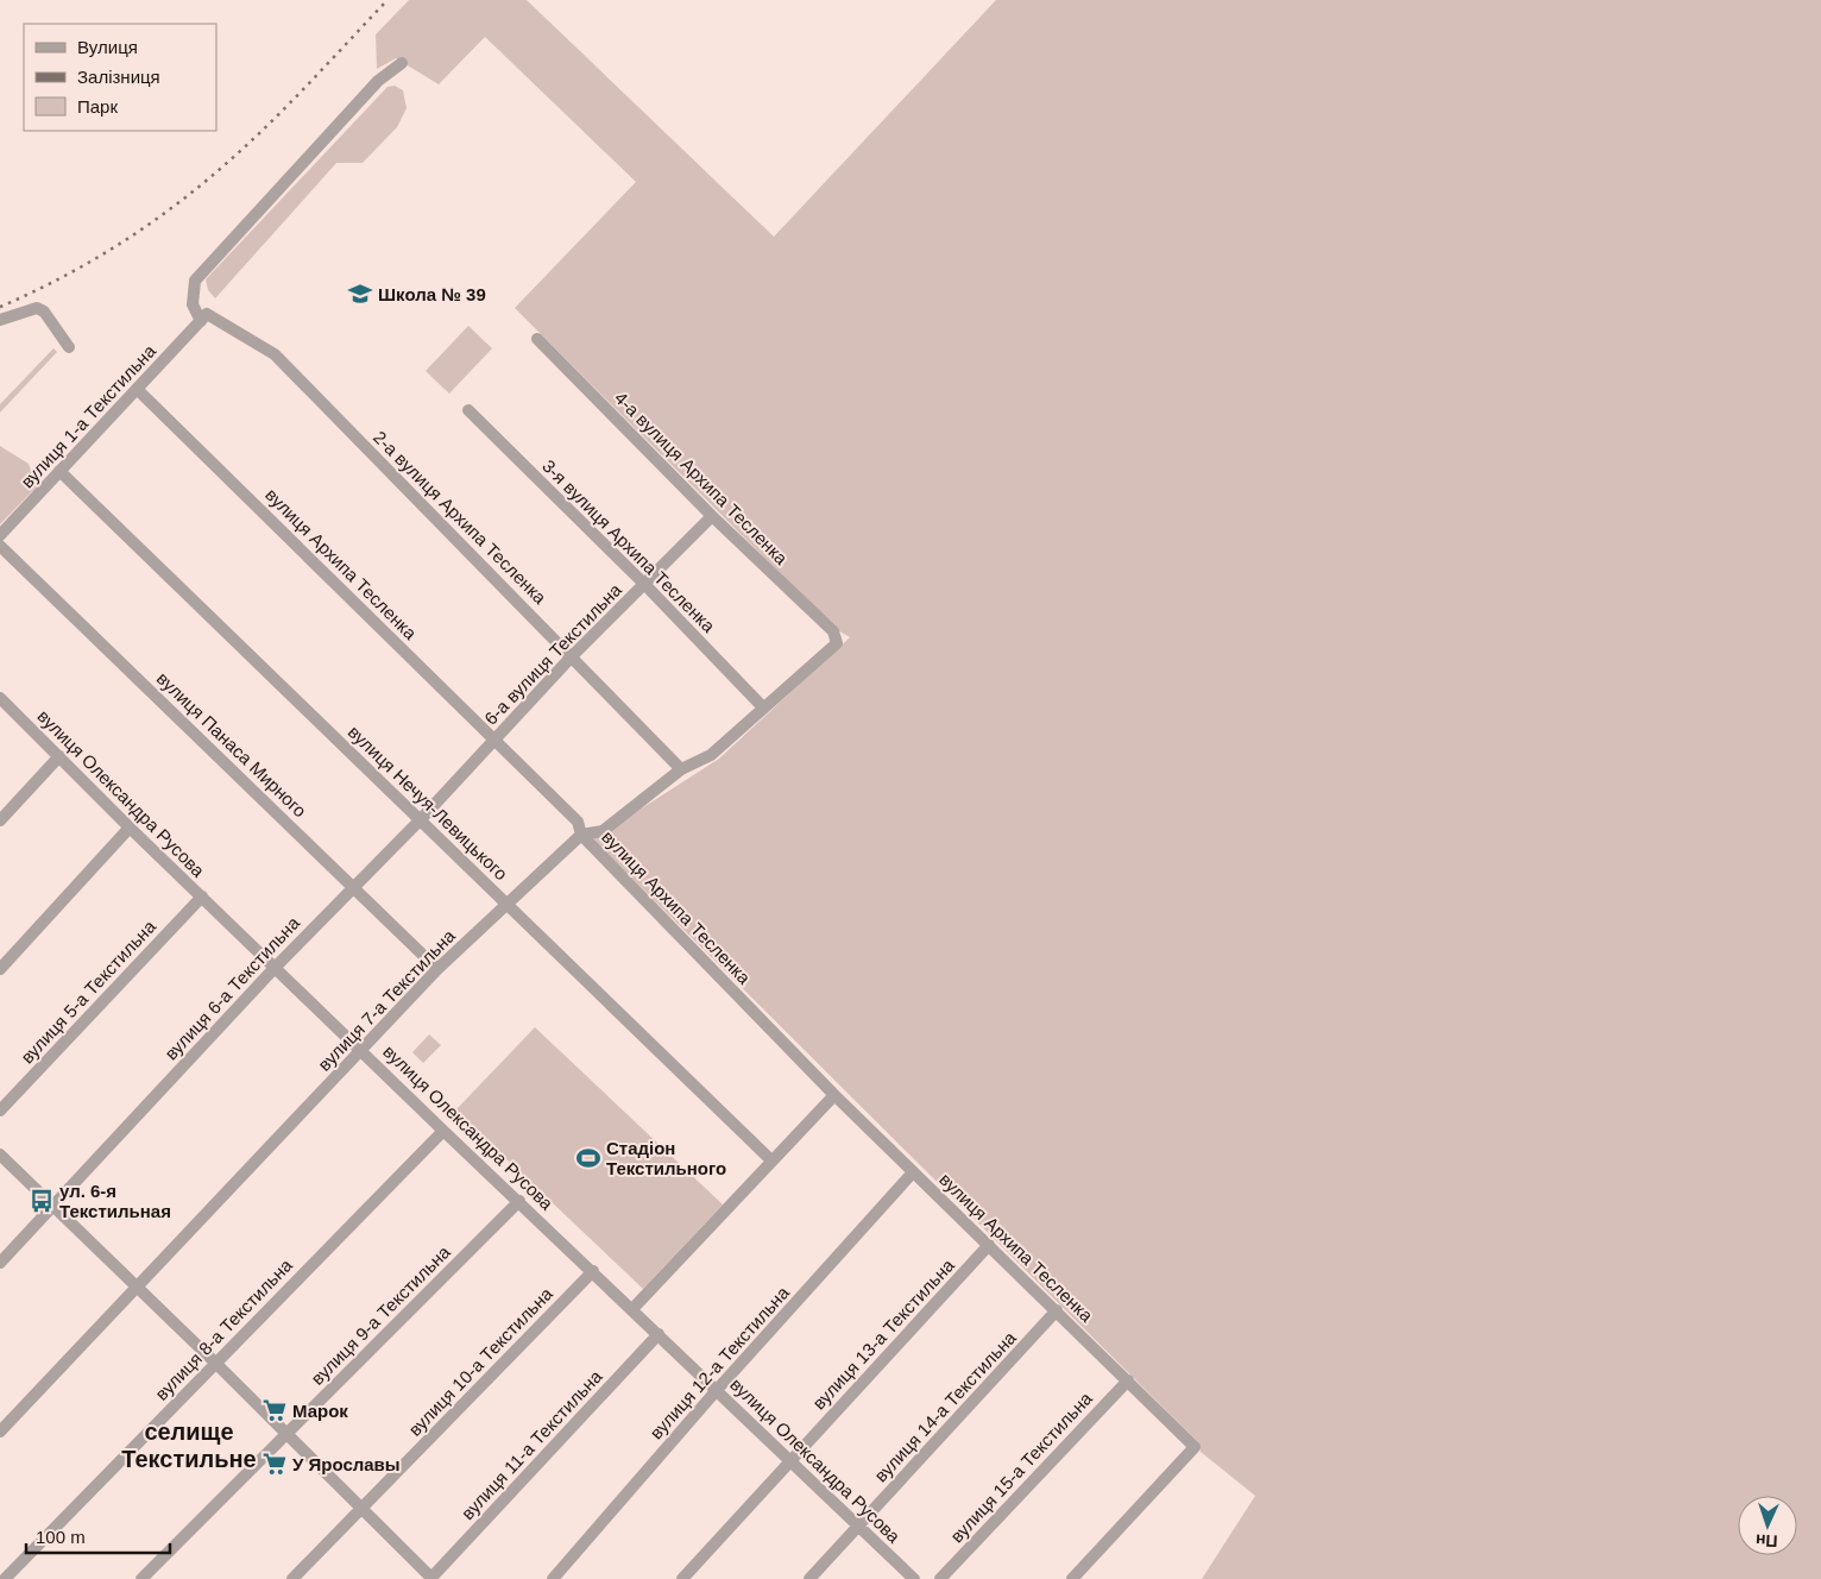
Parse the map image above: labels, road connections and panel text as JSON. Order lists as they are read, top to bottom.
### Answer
{
  "streets": {
    "street": [
      "вулиця 1-а Текстильна",
      "4-а вулиця Архипа Тесленка",
      "2-а вулиця Архипа Тесленка",
      "3-я вулиця Архипа Тесленка",
      "вулиця Архипа Тесленка",
      "6-а вулиця Текстильна",
      "вулиця Панаса Мирного",
      "вулиця Олександра Русова",
      "вулиця Нечуя-Левицького",
      "вулиця 6-а Текстильна",
      "вулиця 5-а Текстильна",
      "вулиця 7-а Текстильна",
      "вулиця 9-а Текстильна",
      "вулиця 8-а Текстильна",
      "вулиця 13-а Текстильна",
      "вулиця 10-а Текстильна",
      "вулиця 12-а Текстильна",
      "вулиця 14-а Текстильна",
      "вулиця 11-а Текстильна",
      "вулиця 15-а Текстильна"
    ]
  },
  "crossings": [
    ["вулиця 1-а Текстильна", "2-а вулиця Архипа Тесленка"],
    ["вулиця 1-а Текстильна", "вулиця Архипа Тесленка"],
    ["вулиця 1-а Текстильна", "вулиця Нечуя-Левицького"],
    ["4-а вулиця Архипа Тесленка", "6-а вулиця Текстильна"],
    ["4-а вулиця Архипа Тесленка", "вулиця 7-а Текстильна"],
    ["2-а вулиця Архипа Тесленка", "6-а вулиця Текстильна"],
    ["2-а вулиця Архипа Тесленка", "вулиця 7-а Текстильна"],
    ["3-я вулиця Архипа Тесленка", "6-а вулиця Текстильна"],
    ["3-я вулиця Архипа Тесленка", "вулиця 7-а Текстильна"],
    ["вулиця Архипа Тесленка", "6-а вулиця Текстильна"],
    ["вулиця Архипа Тесленка", "вулиця 6-а Текстильна"],
    ["вулиця Архипа Тесленка", "вулиця 7-а Текстильна"],
    ["вулиця Архипа Тесленка", "вулиця 13-а Текстильна"],
    ["вулиця Архипа Тесленка", "вулиця 12-а Текстильна"],
    ["вулиця Архипа Тесленка", "вулиця 14-а Текстильна"],
    ["вулиця Архипа Тесленка", "вулиця 15-а Текстильна"],
    ["6-а вулиця Текстильна", "вулиця 6-а Текстильна"],
    ["вулиця Панаса Мирного", "вулиця 6-а Текстильна"],
    ["вулиця Панаса Мирного", "вулиця 7-а Текстильна"],
    ["вулиця Олександра Русова", "вулиця 6-а Текстильна"],
    ["вулиця Олександра Русова", "вулиця 5-а Текстильна"],
    ["вулиця Олександра Русова", "вулиця 7-а Текстильна"],
    ["вулиця Олександра Русова", "вулиця 9-а Текстильна"],
    ["вулиця Олександра Русова", "вулиця 8-а Текстильна"],
    ["вулиця Олександра Русова", "вулиця 13-а Текстильна"],
    ["вулиця Олександра Русова", "вулиця 10-а Текстильна"],
    ["вулиця Олександра Русова", "вулиця 12-а Текстильна"],
    ["вулиця Олександра Русова", "вулиця 14-а Текстильна"],
    ["вулиця Олександра Русова", "вулиця 11-а Текстильна"],
    ["вулиця Нечуя-Левицького", "вулиця 6-а Текстильна"],
    ["вулиця Нечуя-Левицького", "вулиця 7-а Текстильна"]
  ],
  "districts": ["селище Текстильне"],
  "places": {
    "school or university": ["Школа № 39"],
    "sports": ["Стадіон Текстильного"],
    "bus stop": ["ул. 6-я Текстильная"],
    "supermarket": ["Марок", "У Ярославы"]
  },
  "legend": ["Вулиця", "Залізниця", "Парк"],
  "scale_bar": "100 m",
  "north": "bottom"
}
